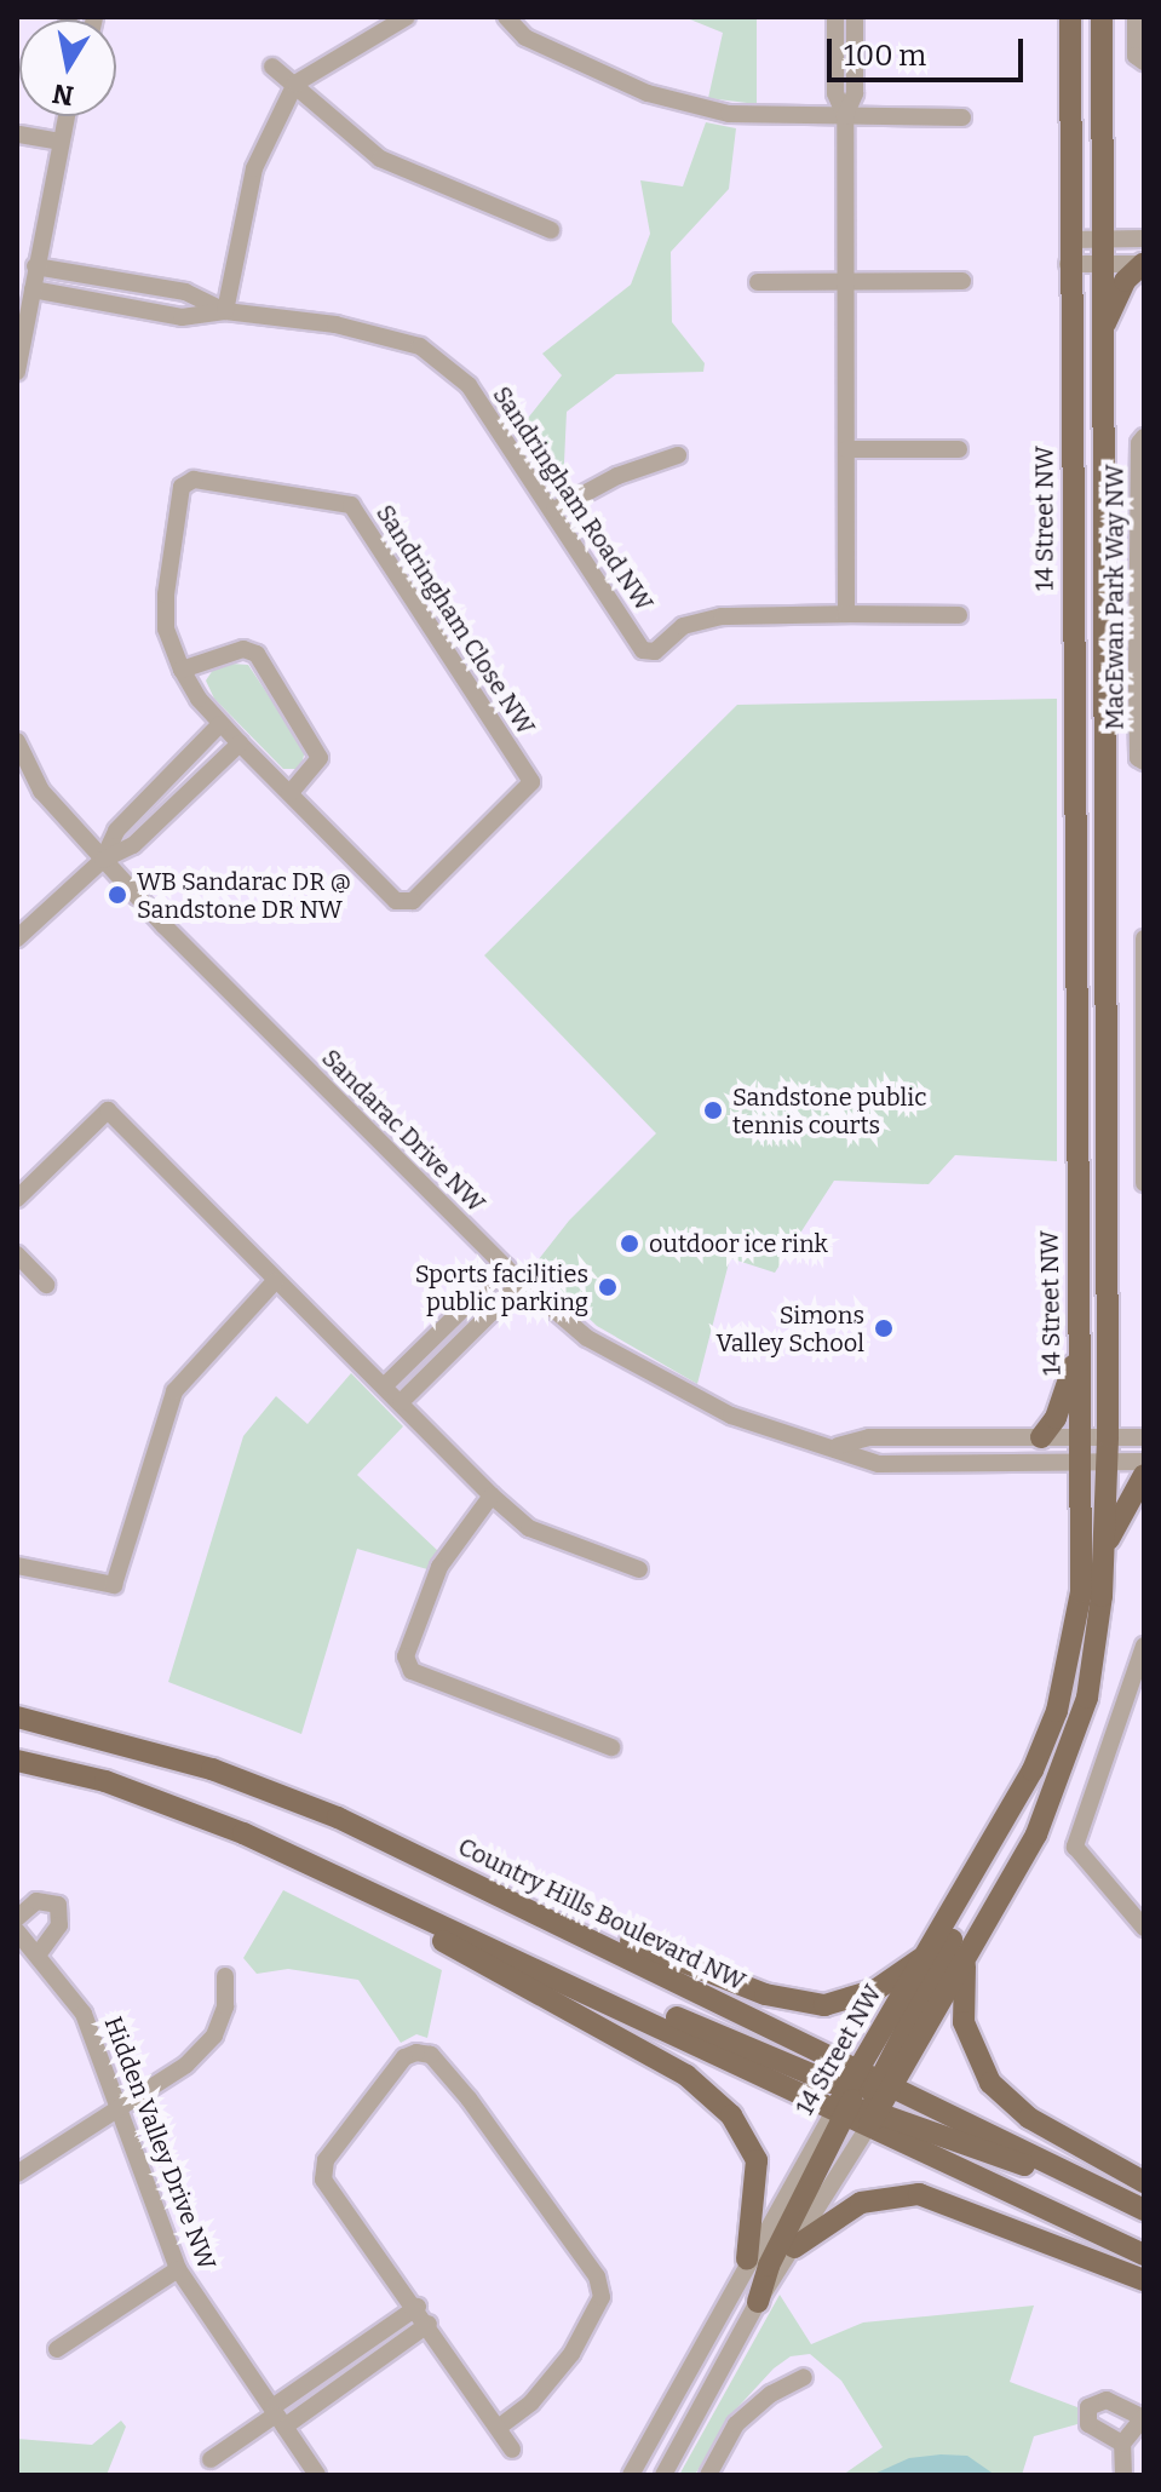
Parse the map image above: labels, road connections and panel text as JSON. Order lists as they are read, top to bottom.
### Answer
{
  "streets": {
    "main road": ["14 Street NW", "Country Hills Boulevard NW"],
    "street": [
      "Sandringham Road NW",
      "MacEwan Park Way NW",
      "Sandringham Close NW",
      "Sandarac Drive NW",
      "Hidden Valley Drive NW"
    ]
  },
  "crossings": [
    ["14 Street NW", "Sandarac Drive NW"],
    ["14 Street NW", "Country Hills Boulevard NW"]
  ],
  "places": [
    "WB Sandarac DR @ Sandstone DR NW",
    "Sandstone public tennis courts",
    "outdoor ice rink",
    "Sports facilities public parking",
    "Simons Valley School"
  ],
  "scale_bar": "100 m",
  "north": "bottom"
}
